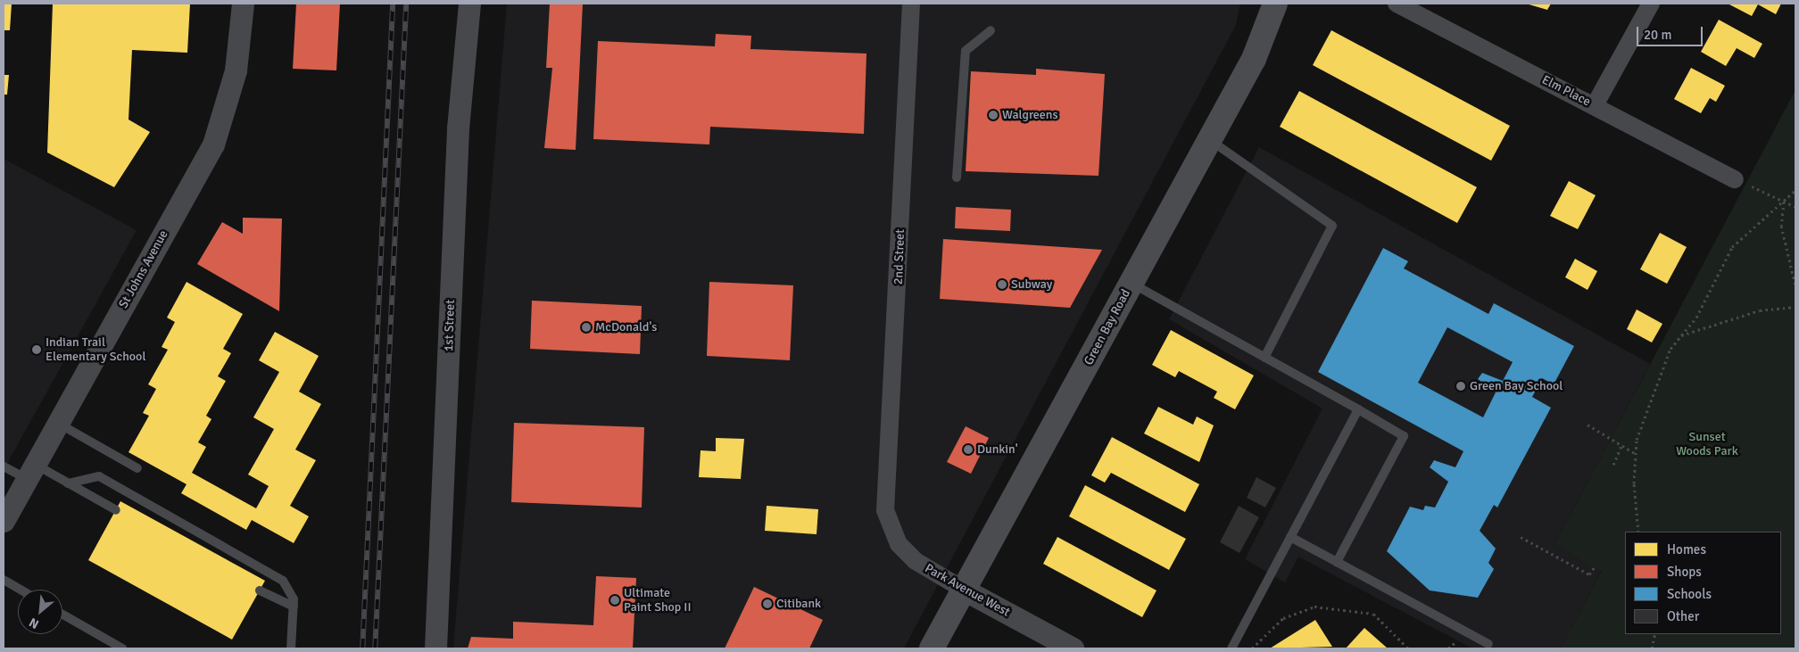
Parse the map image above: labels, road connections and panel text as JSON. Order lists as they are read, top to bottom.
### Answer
{
  "streets": {
    "main road": ["Green Bay Road"],
    "street": [
      "Elm Place",
      "2nd Street",
      "St Johns Avenue",
      "1st Street",
      "Park Avenue West"
    ]
  },
  "crossings": [
    ["2nd Street", "Park Avenue West"],
    ["Green Bay Road", "Park Avenue West"]
  ],
  "parks": ["Sunset Woods Park"],
  "places": [
    "Walgreens",
    "Subway",
    "McDonald's",
    "Indian Trail Elementary School",
    "Green Bay School",
    "Dunkin'",
    "Ultimate Paint Shop II",
    "Citibank"
  ],
  "legend": [
    "Homes",
    "Shops",
    "Schools",
    "Other"
  ],
  "scale_bar": "20 m",
  "north": "bottom left"
}
